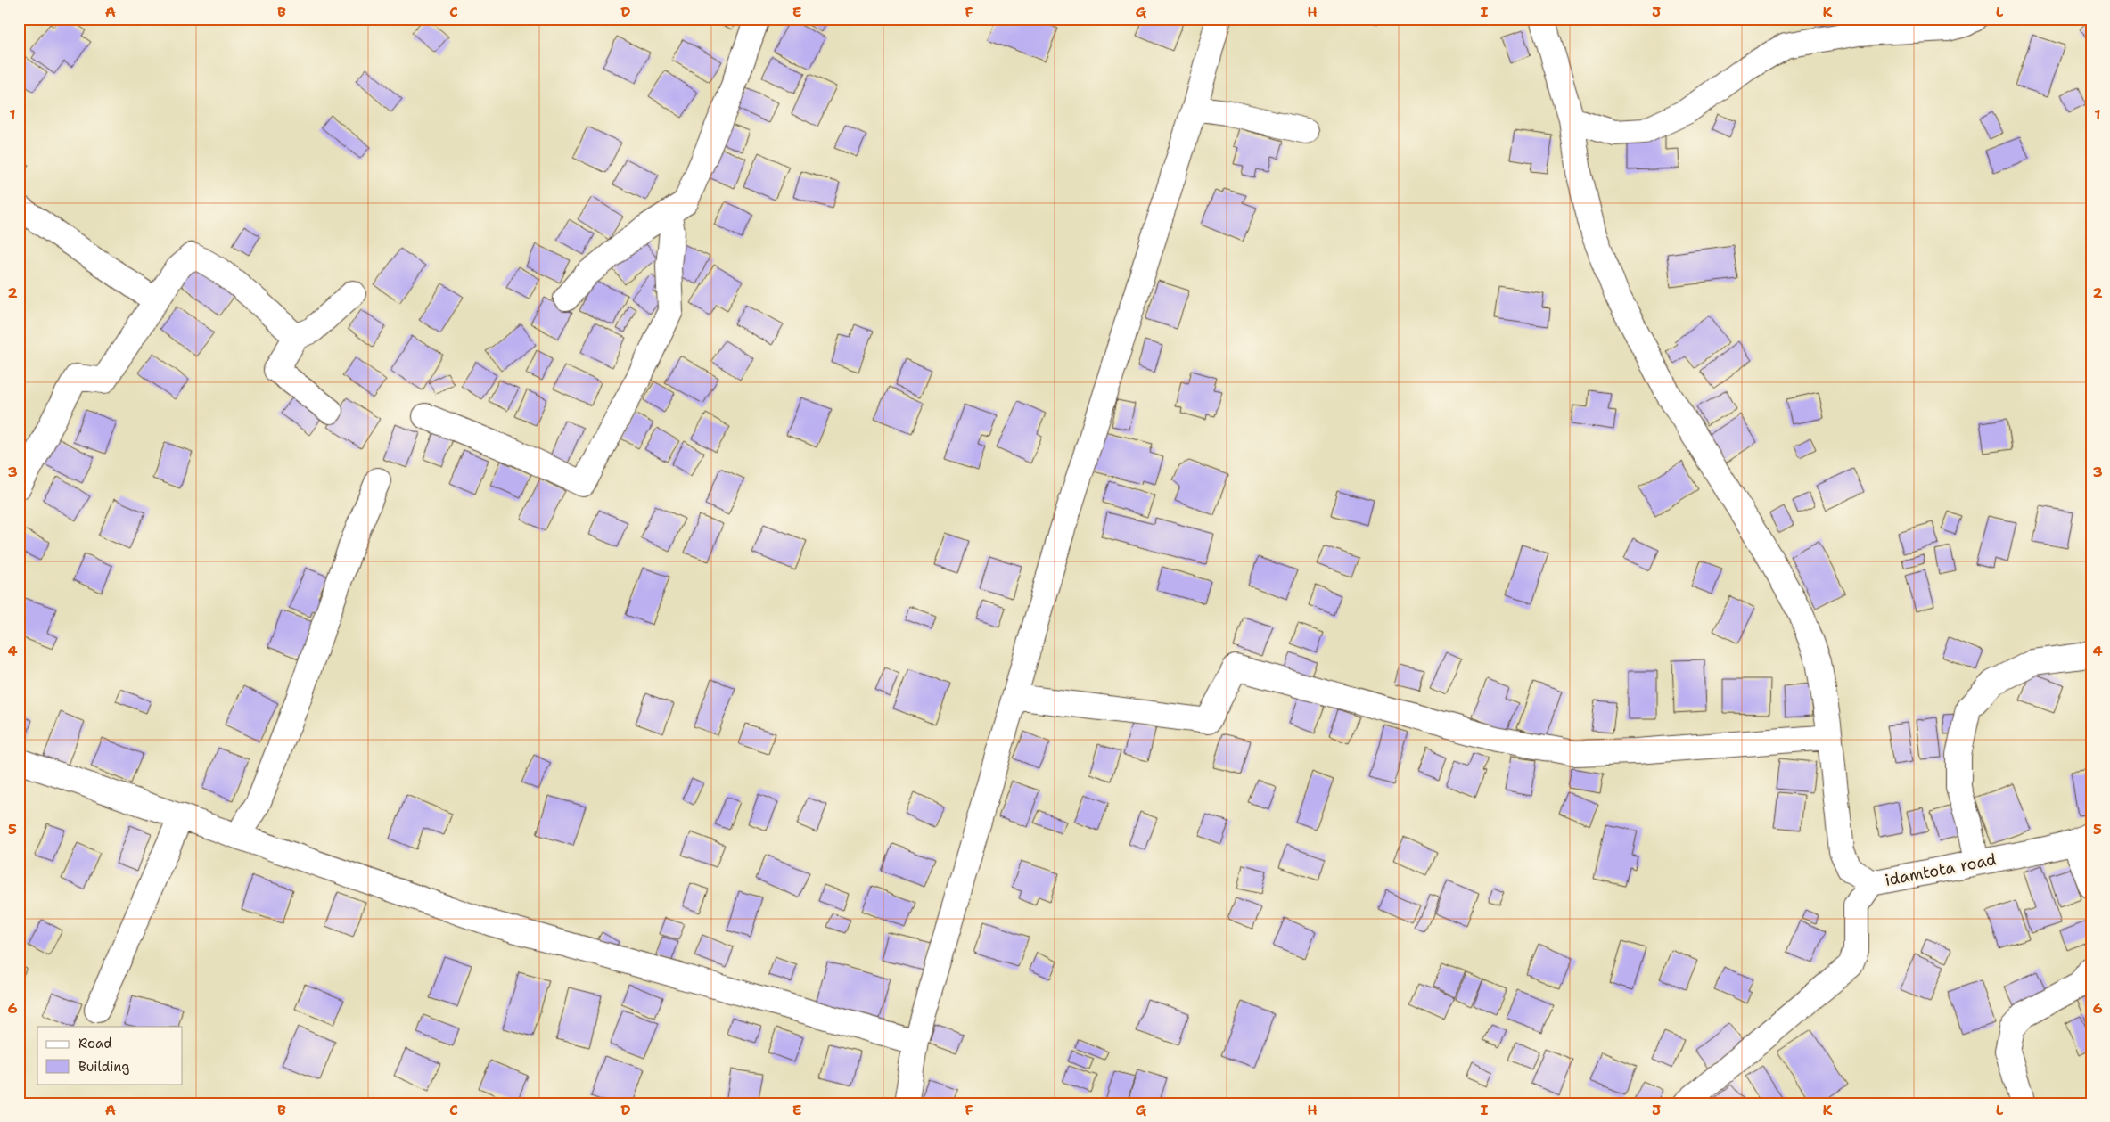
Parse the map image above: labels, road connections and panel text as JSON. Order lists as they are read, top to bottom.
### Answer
{
  "streets": {
    "street": ["idamtota road"]
  },
  "legend": ["Road", "Building"],
  "grid": {
    "columns": [
      "A",
      "B",
      "C",
      "D",
      "E",
      "F",
      "G",
      "H",
      "I",
      "J",
      "K",
      "L"
    ],
    "rows": [
      "1",
      "2",
      "3",
      "4",
      "5",
      "6"
    ]
  }
}
